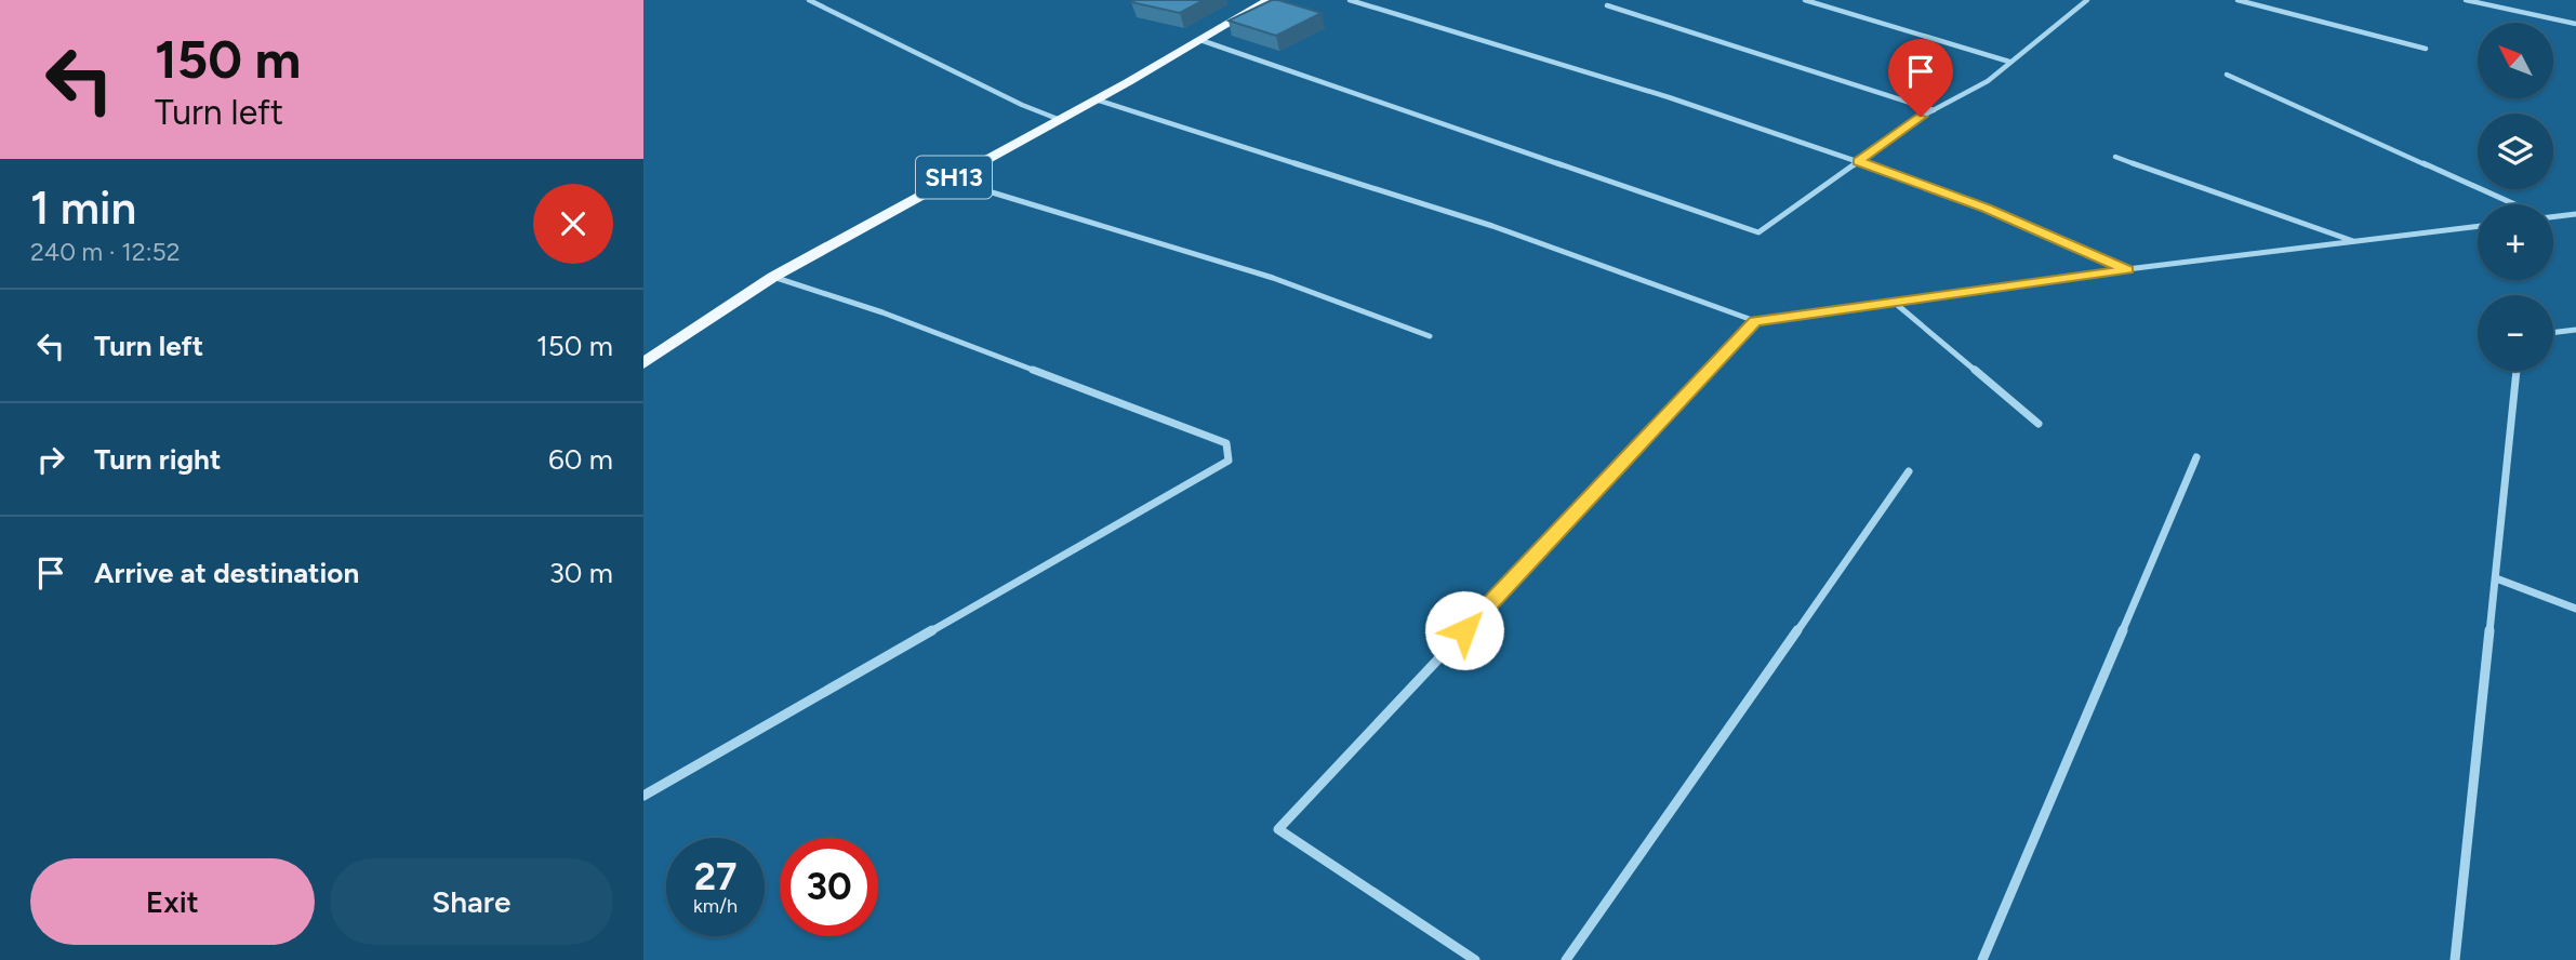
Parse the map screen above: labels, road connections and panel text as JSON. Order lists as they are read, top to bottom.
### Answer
{
  "streets": {
    "main road": ["SH13"]
  },
  "north": "top left",
  "page": {
    "turn": ["150 m", "Turn left"],
    "map_buttons": ["+", "−"],
    "heading": ["1 min", "240 m · 12:52"],
    "list": [
      {
        "name": "Turn left",
        "value": "150 m"
      },
      {
        "name": "Turn right",
        "value": "60 m"
      },
      {
        "name": "Arrive at destination",
        "value": "30 m"
      }
    ],
    "speed": "27 km/h",
    "limit": "30",
    "buttons": ["Exit", "Share"]
  }
}
